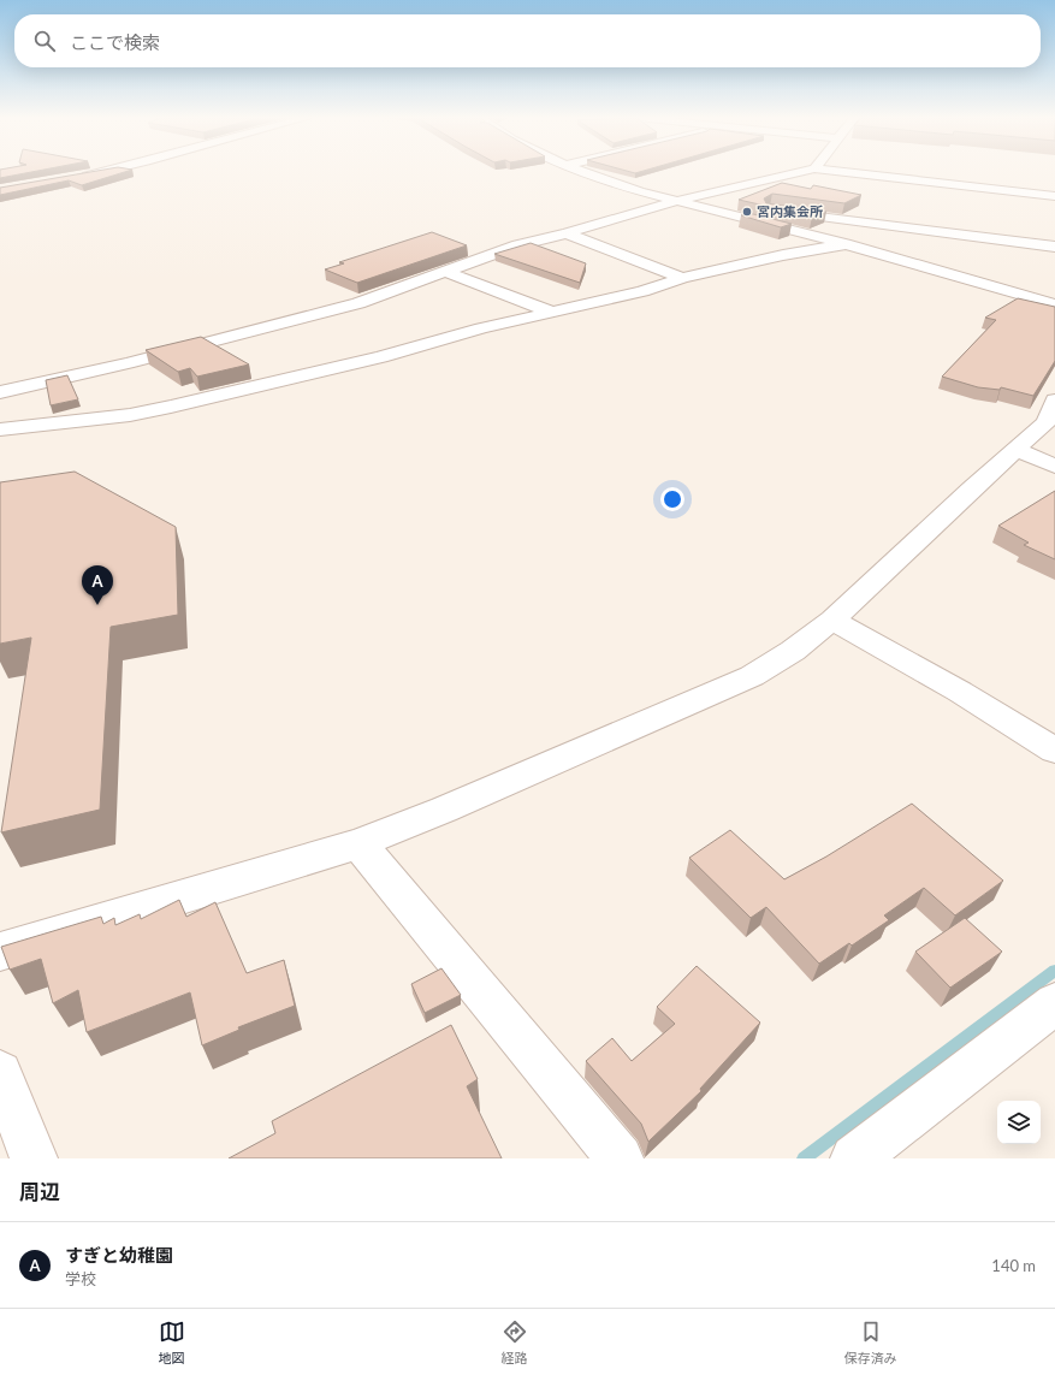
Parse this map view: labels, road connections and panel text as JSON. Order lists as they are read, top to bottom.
{
  "places": ["宮内集会所"],
  "page": {
    "search": "ここで検索",
    "pins": "A",
    "heading": "周辺",
    "list": [
      {
        "mark": "A",
        "name": "すぎと幼稚園",
        "note": "学校",
        "value": "140 m"
      }
    ],
    "nav": ["地図", "経路", "保存済み"]
  }
}
